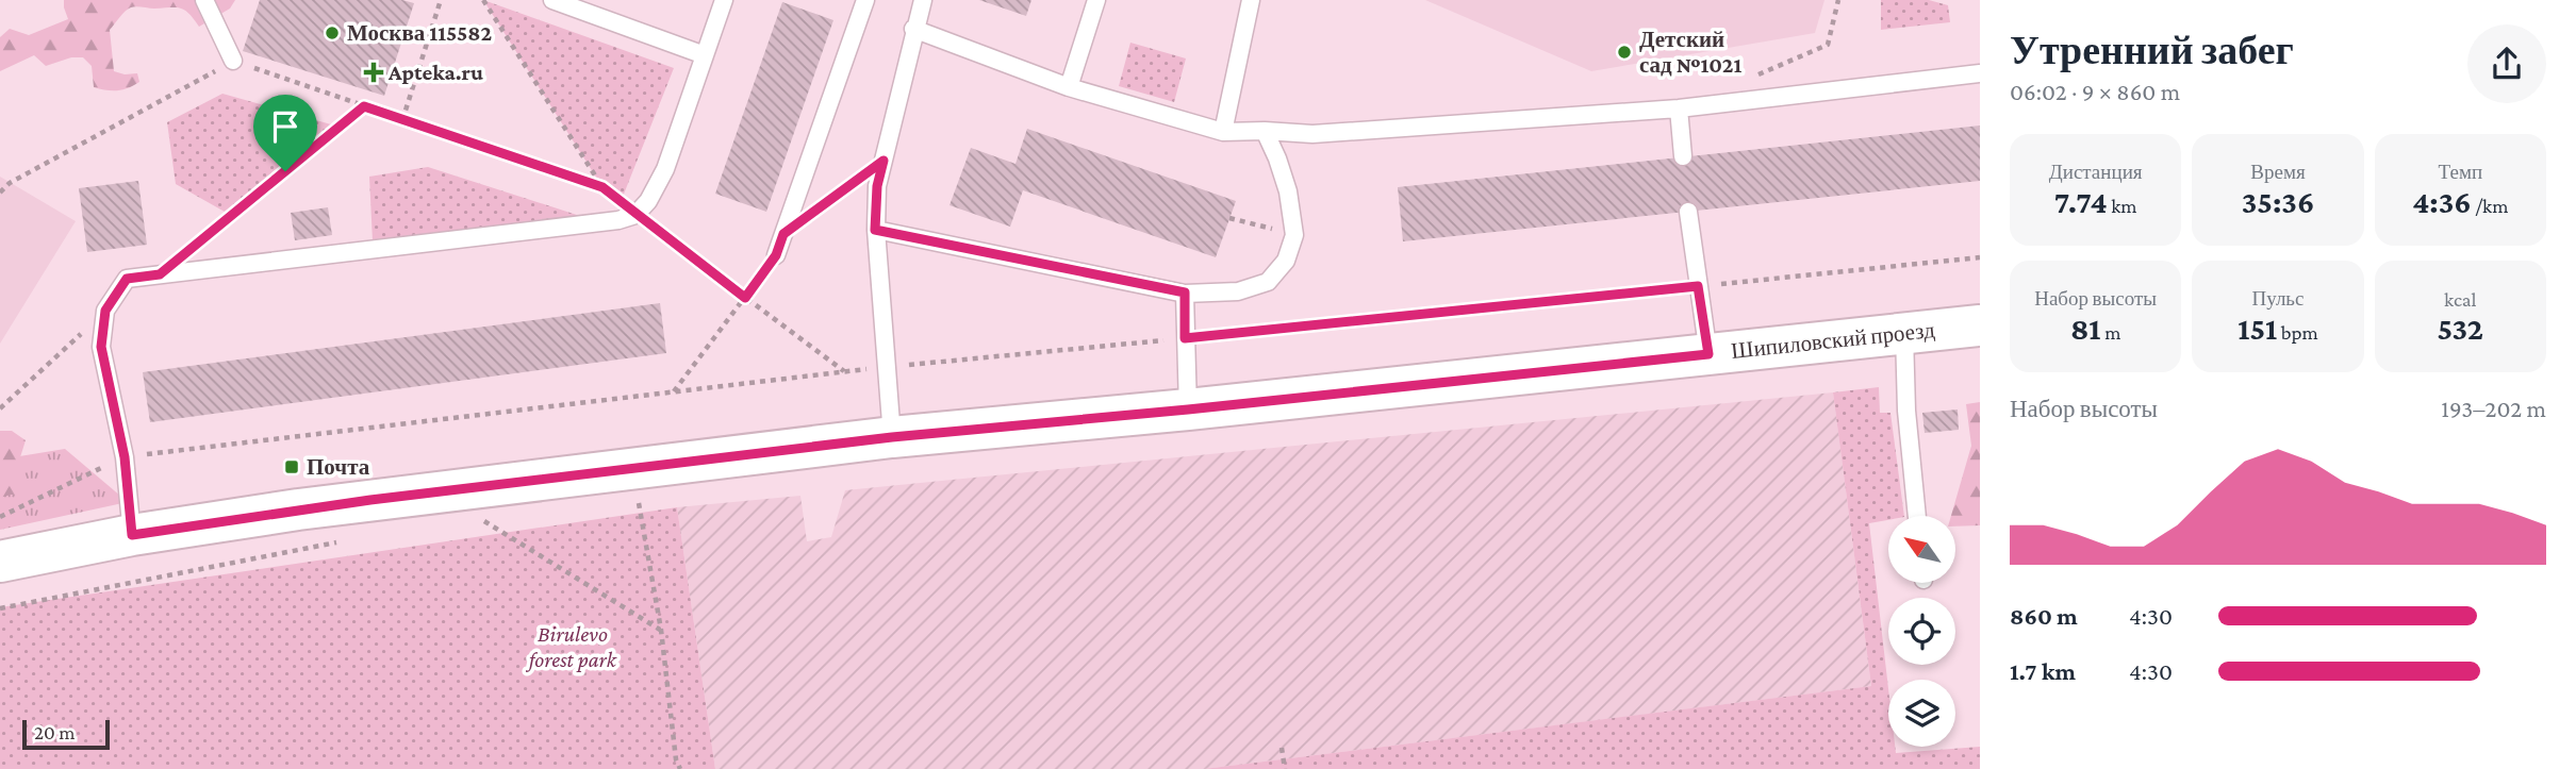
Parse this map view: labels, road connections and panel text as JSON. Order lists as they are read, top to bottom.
{
  "streets": {
    "main road": ["Шипиловский проезд"]
  },
  "parks": ["Birulevo forest park"],
  "places": {
    "other": ["Москва 115582", "Детский сад №1021"],
    "health": ["Apteka.ru"],
    "transit": ["Почта"]
  },
  "scale_bar": "20 m",
  "north": "top left",
  "page": {
    "heading": ["Утренний забег", "06:02 · 9 × 860 m"],
    "stats": [
      ["Дистанция", "7.74 km"],
      ["Время", "35:36"],
      ["Темп", "4:36 /km"],
      ["Набор высоты", "81 m"],
      ["Пульс", "151 bpm"],
      ["kcal", "532"]
    ],
    "chart": ["Набор высоты", "193–202 m"],
    "list": [
      {
        "name": "860 m",
        "note": "4:30"
      },
      {
        "name": "1.7 km",
        "note": "4:30"
      }
    ],
    "scale": "20 m"
  }
}
